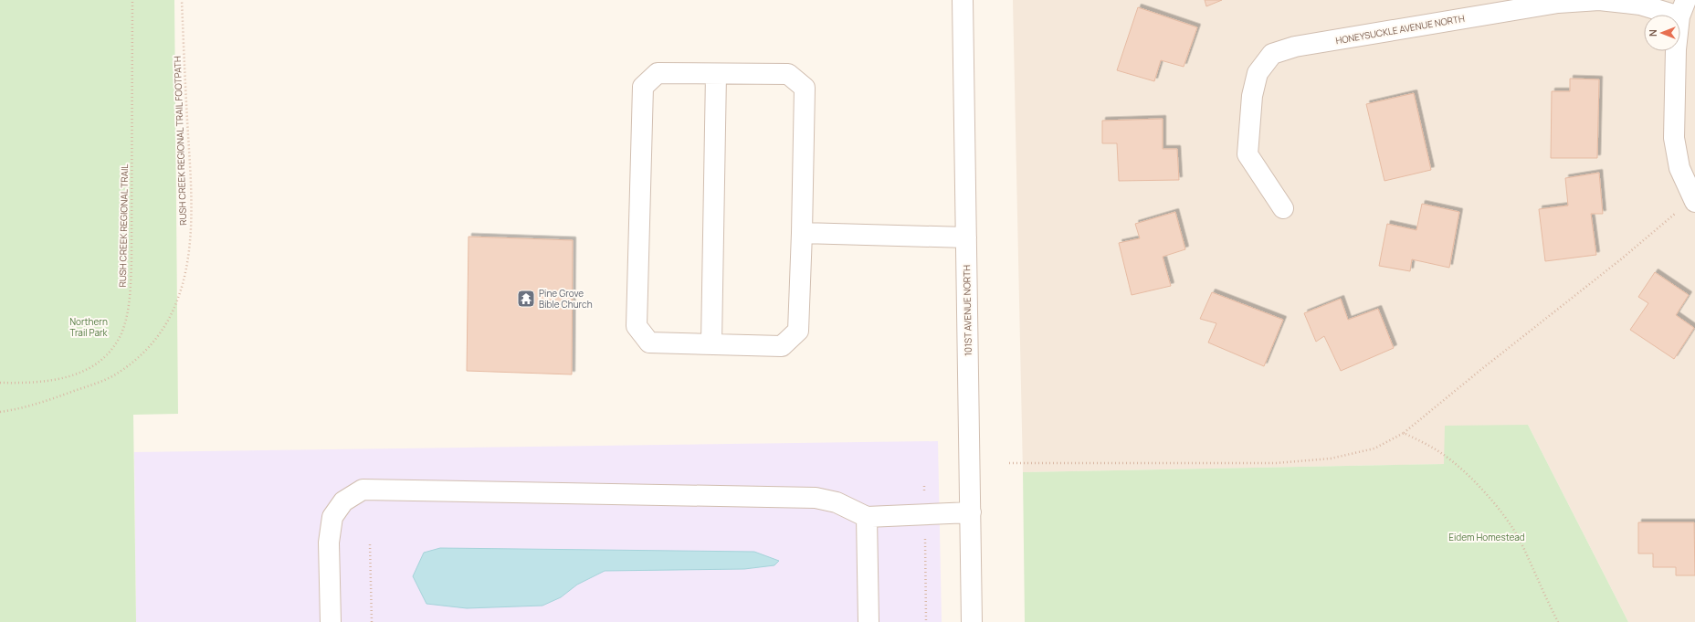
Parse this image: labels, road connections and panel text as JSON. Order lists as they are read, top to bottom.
{
  "streets": {
    "street": ["HONEYSUCKLE AVENUE NORTH", "101ST AVENUE NORTH"],
    "path": ["RUSH CREEK REGIONAL TRAIL FOOTPATH", "RUSH CREEK REGIONAL TRAIL"]
  },
  "parks": ["Northern Trail Park", "Eidem Homestead"],
  "places": {
    "temple": ["Pine Grove Bible Church"]
  },
  "north": "left"
}
